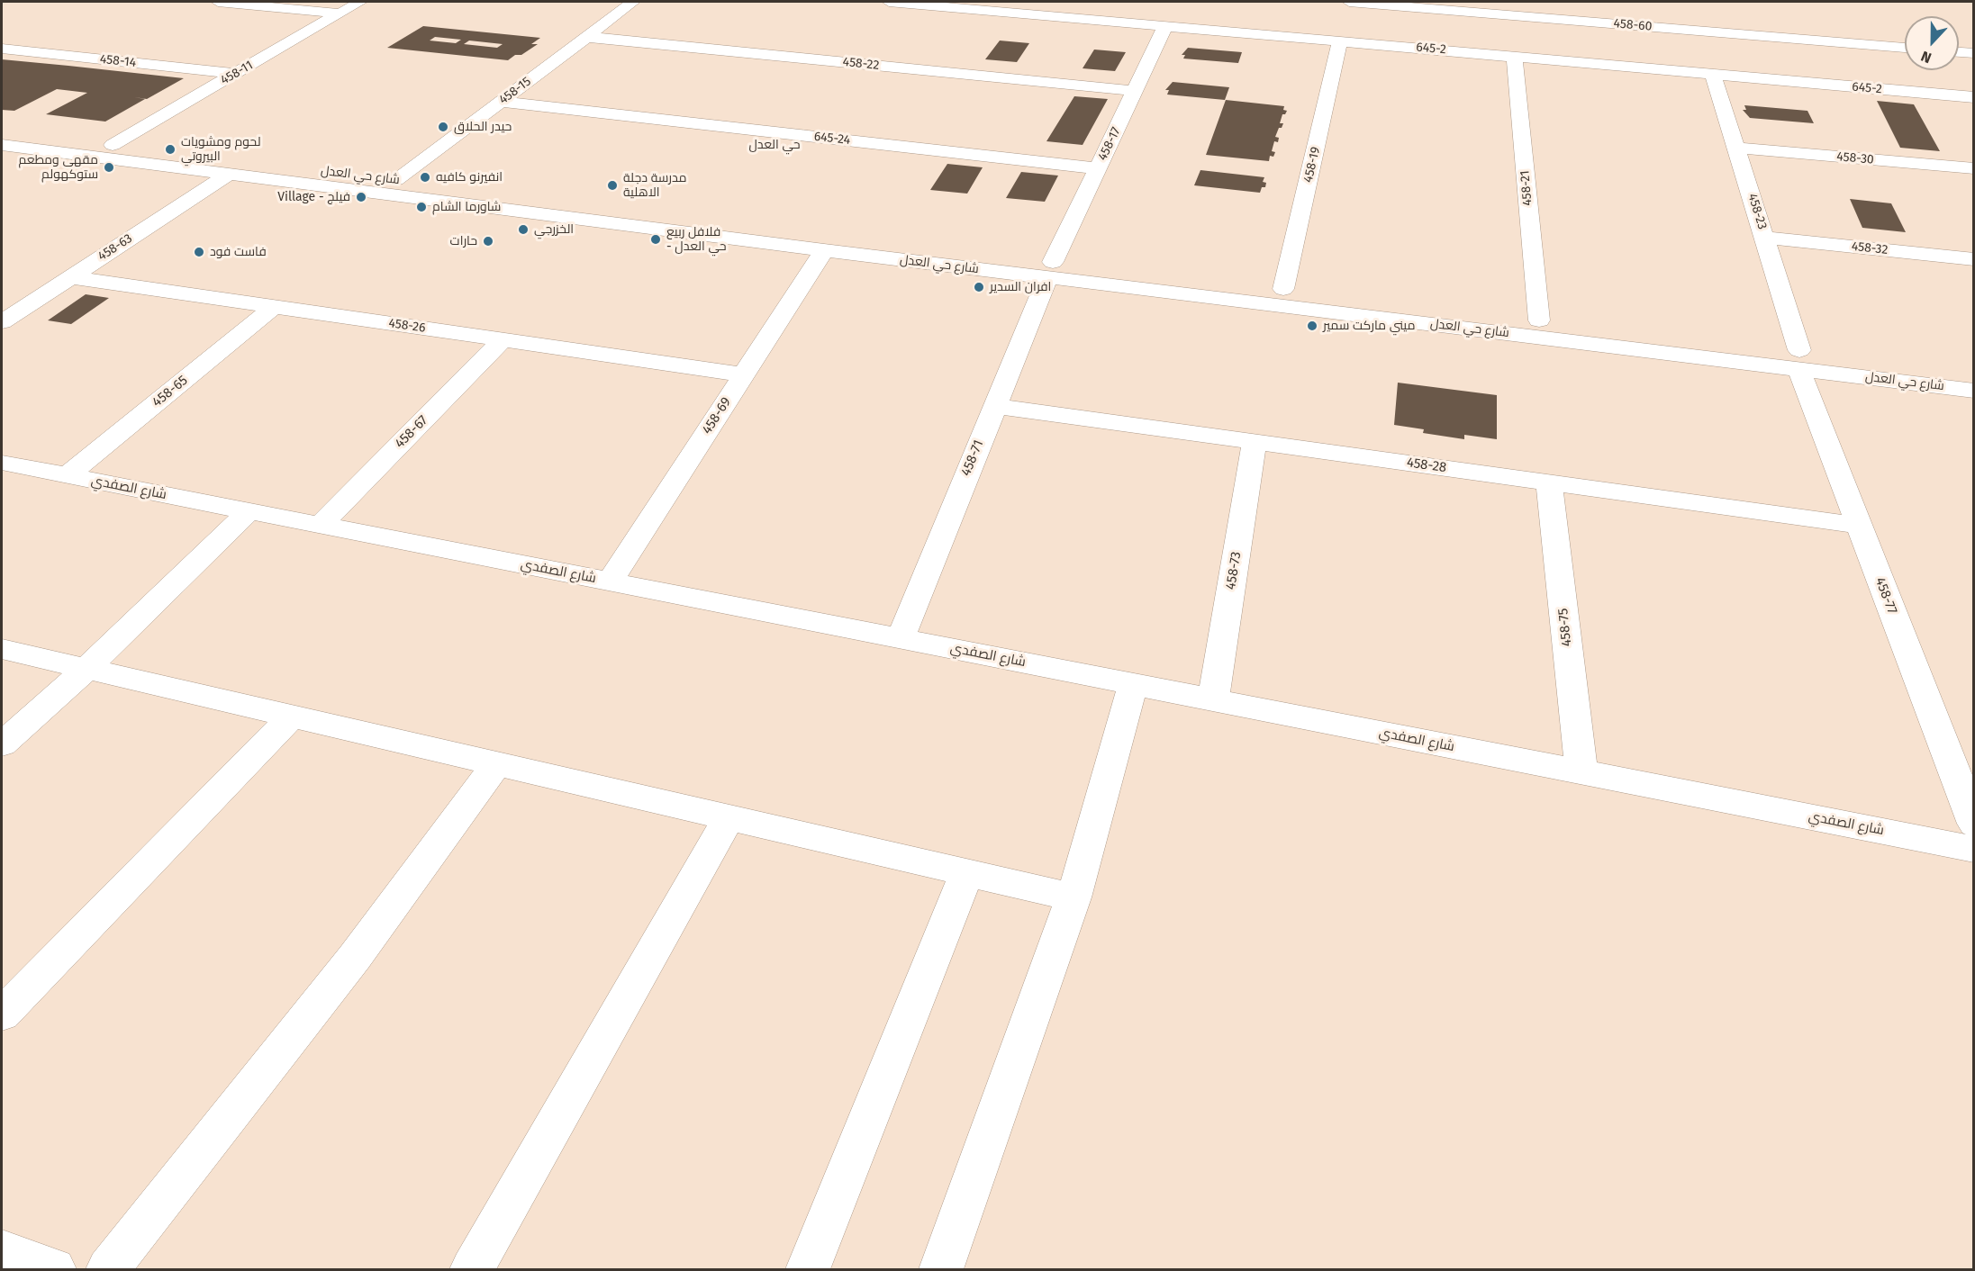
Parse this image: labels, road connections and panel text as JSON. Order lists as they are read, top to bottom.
{
  "streets": {
    "street": [
      "458-60",
      "645-2",
      "458-14",
      "458-22",
      "458-11",
      "458-15",
      "645-24",
      "458-17",
      "458-30",
      "458-19",
      "شارع حي العدل",
      "458-21",
      "458-23",
      "458-63",
      "458-32",
      "458-26",
      "458-65",
      "458-69",
      "458-67",
      "458-71",
      "458-28",
      "شارع الصفدي",
      "458-73",
      "458-77",
      "458-75"
    ]
  },
  "crossings": [
    ["458-60", "458-23"],
    ["645-2", "458-17"],
    ["645-2", "458-19"],
    ["645-2", "458-21"],
    ["645-2", "458-23"],
    ["458-14", "458-11"],
    ["458-22", "458-15"],
    ["458-22", "458-17"],
    ["458-11", "شارع حي العدل"],
    ["458-15", "645-24"],
    ["458-15", "شارع حي العدل"],
    ["645-24", "458-17"],
    ["458-17", "شارع حي العدل"],
    ["458-17", "458-71"],
    ["458-30", "458-23"],
    ["458-19", "شارع حي العدل"],
    ["شارع حي العدل", "458-21"],
    ["شارع حي العدل", "458-23"],
    ["شارع حي العدل", "458-63"],
    ["شارع حي العدل", "458-69"],
    ["شارع حي العدل", "458-71"],
    ["شارع حي العدل", "458-77"],
    ["458-23", "458-32"],
    ["458-23", "458-77"],
    ["458-63", "458-26"],
    ["458-26", "458-65"],
    ["458-26", "458-69"],
    ["458-26", "458-67"],
    ["458-65", "شارع الصفدي"],
    ["458-69", "شارع الصفدي"],
    ["458-67", "شارع الصفدي"],
    ["458-71", "458-28"],
    ["458-71", "شارع الصفدي"],
    ["458-28", "458-73"],
    ["458-28", "458-77"],
    ["458-28", "458-75"],
    ["شارع الصفدي", "458-73"],
    ["شارع الصفدي", "458-75"]
  ],
  "districts": ["حي العدل"],
  "places": [
    "حيدر الحلاق",
    "لحوم ومشويات البيروتي",
    "مقهى ومطعم ستوكهولم",
    "انفيرنو كافيه",
    "مدرسة دجلة الاهلية",
    "Village - فيلج",
    "شاورما الشام",
    "الخزرجي",
    "فلافل ربيع - حي العدل",
    "حارات",
    "فاست فود",
    "افران السدير",
    "ميني ماركت سمير"
  ],
  "north": "bottom"
}
